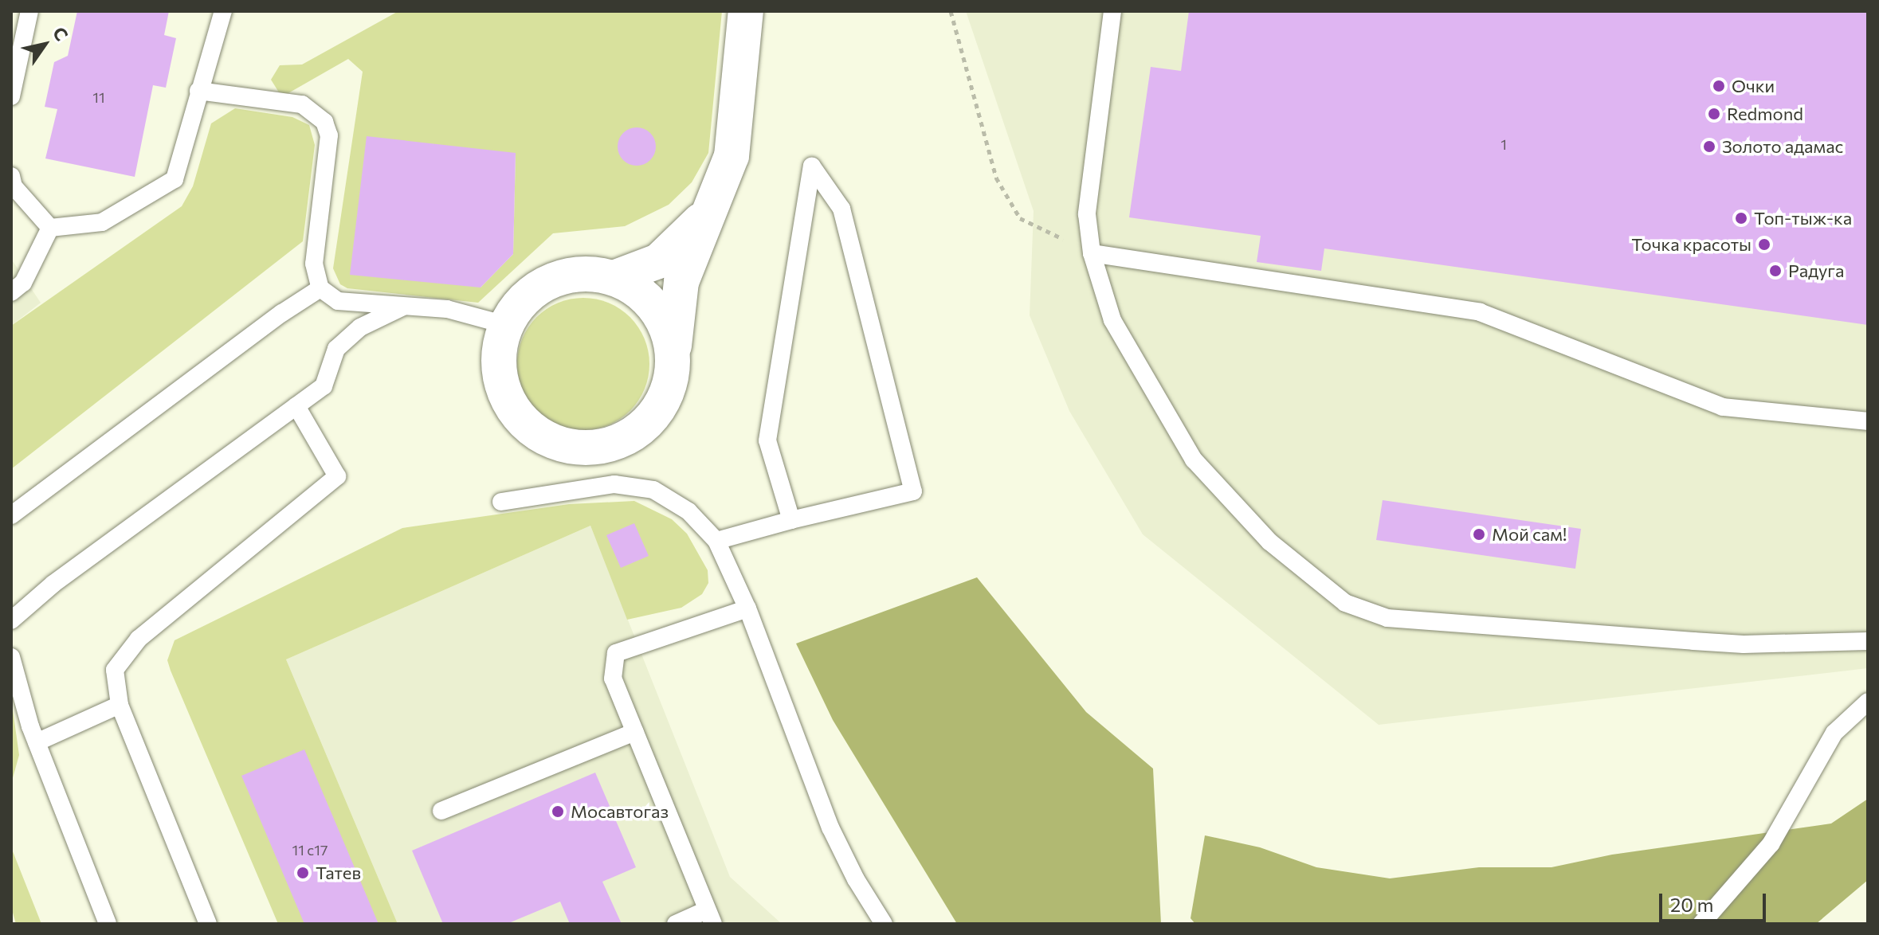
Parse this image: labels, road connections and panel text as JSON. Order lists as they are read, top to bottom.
{
  "places": [
    "Очки",
    "Redmond",
    "Золото адамас",
    "Топ-тыж-ка",
    "Точка красоты",
    "Радуга",
    "Мой сам!",
    "Мосавтогаз",
    "Татев"
  ],
  "house_numbers": ["11", "1", "11 с17"],
  "scale_bar": "20 m",
  "north": "top right"
}
